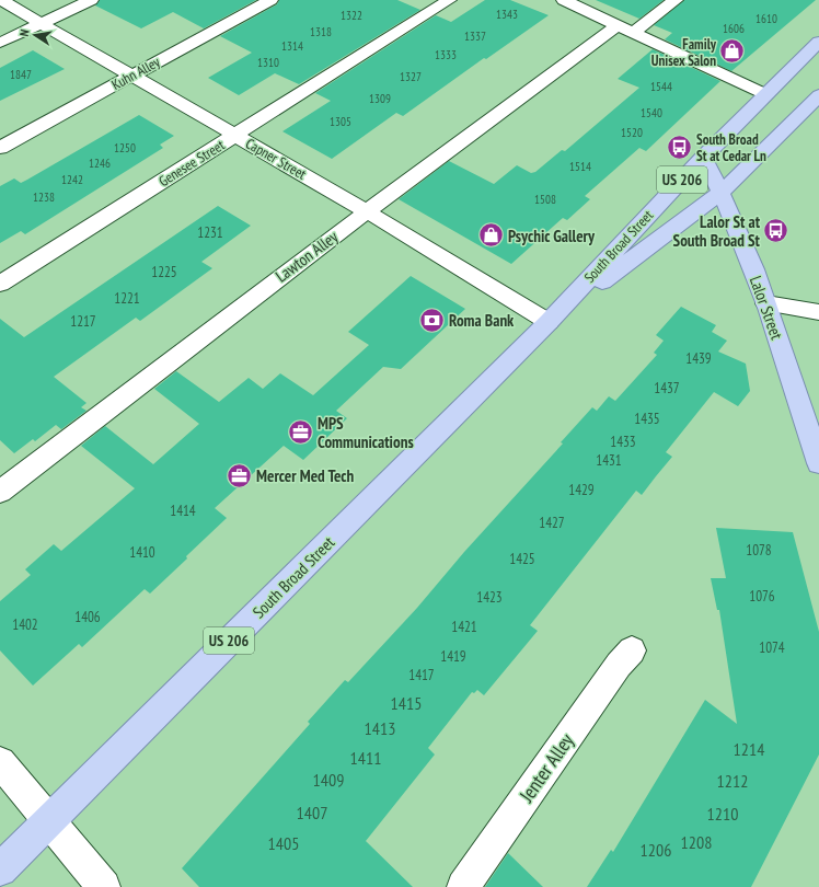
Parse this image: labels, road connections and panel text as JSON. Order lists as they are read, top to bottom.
{
  "streets": {
    "main road": ["US 206", "South Broad Street", "Lalor Street"],
    "street": [
      "Kuhn Alley",
      "Capner Street",
      "Genesee Street",
      "Lawton Alley",
      "Jenter Alley"
    ]
  },
  "crossings": [
    ["Kuhn Alley", "Capner Street"],
    ["Capner Street", "Genesee Street"],
    ["Capner Street", "South Broad Street"],
    ["Capner Street", "Lawton Alley"],
    ["South Broad Street", "Lalor Street"]
  ],
  "places": {
    "shop": ["Family Unisex Salon", "Psychic Gallery"],
    "bus stop": ["South Broad St at Cedar Ln", "Lalor St at South Broad St"],
    "bank": ["Roma Bank"],
    "office": ["MPS Communications", "Mercer Med Tech"]
  },
  "house_numbers": [
    "1343",
    "1322",
    "1610",
    "1606",
    "1318",
    "1337",
    "1314",
    "1333",
    "1310",
    "1847",
    "1327",
    "1544",
    "1309",
    "1540",
    "1305",
    "1520",
    "1250",
    "1246",
    "1514",
    "1242",
    "1238",
    "1508",
    "1231",
    "1225",
    "1221",
    "1217",
    "1439",
    "1437",
    "1435",
    "1433",
    "1431",
    "1429",
    "1414",
    "1427",
    "1078",
    "1410",
    "1425",
    "1076",
    "1423",
    "1406",
    "1402",
    "1421",
    "1074",
    "1419",
    "1417",
    "1415",
    "1413",
    "1214",
    "1411",
    "1409",
    "1212",
    "1407",
    "1210",
    "1208",
    "1405",
    "1206"
  ],
  "north": "left"
}
